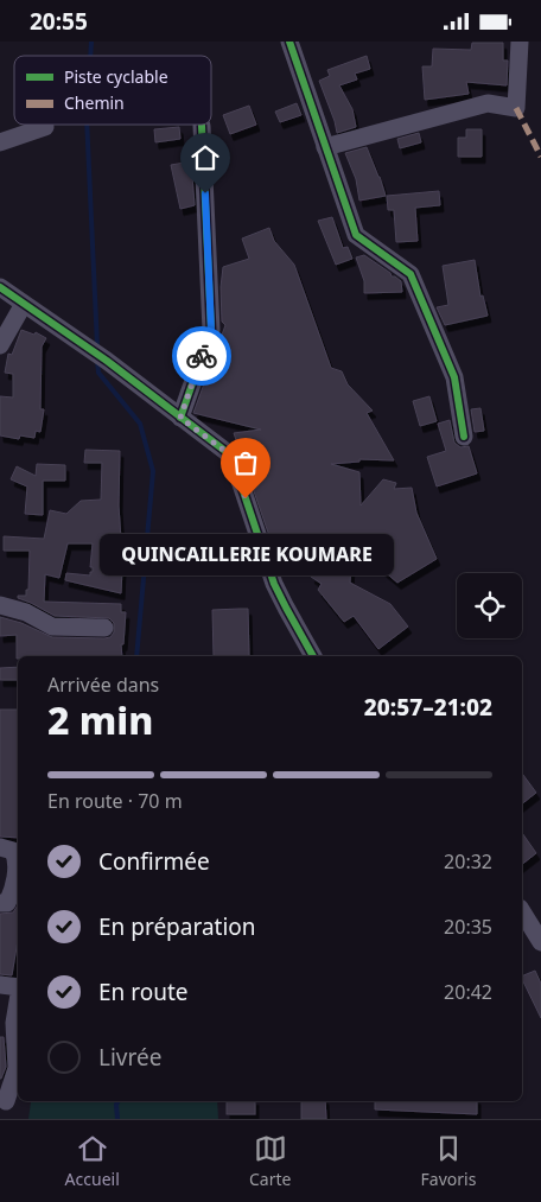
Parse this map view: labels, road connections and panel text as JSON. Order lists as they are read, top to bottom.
{
  "places": ["QUINCAILLERIE KOUMARE"],
  "legend": ["Piste cyclable", "Chemin"],
  "page": {
    "status": "20:55",
    "bubble": "QUINCAILLERIE KOUMARE",
    "heading": ["2 min", "Arrivée dans", "20:57–21:02"],
    "bar": "En route · 70 m",
    "list": [
      ["Confirmée", "20:32"],
      ["En préparation", "20:35"],
      ["En route", "20:42"],
      "Livrée"
    ],
    "tabs": ["Accueil", "Carte", "Favoris"]
  }
}
